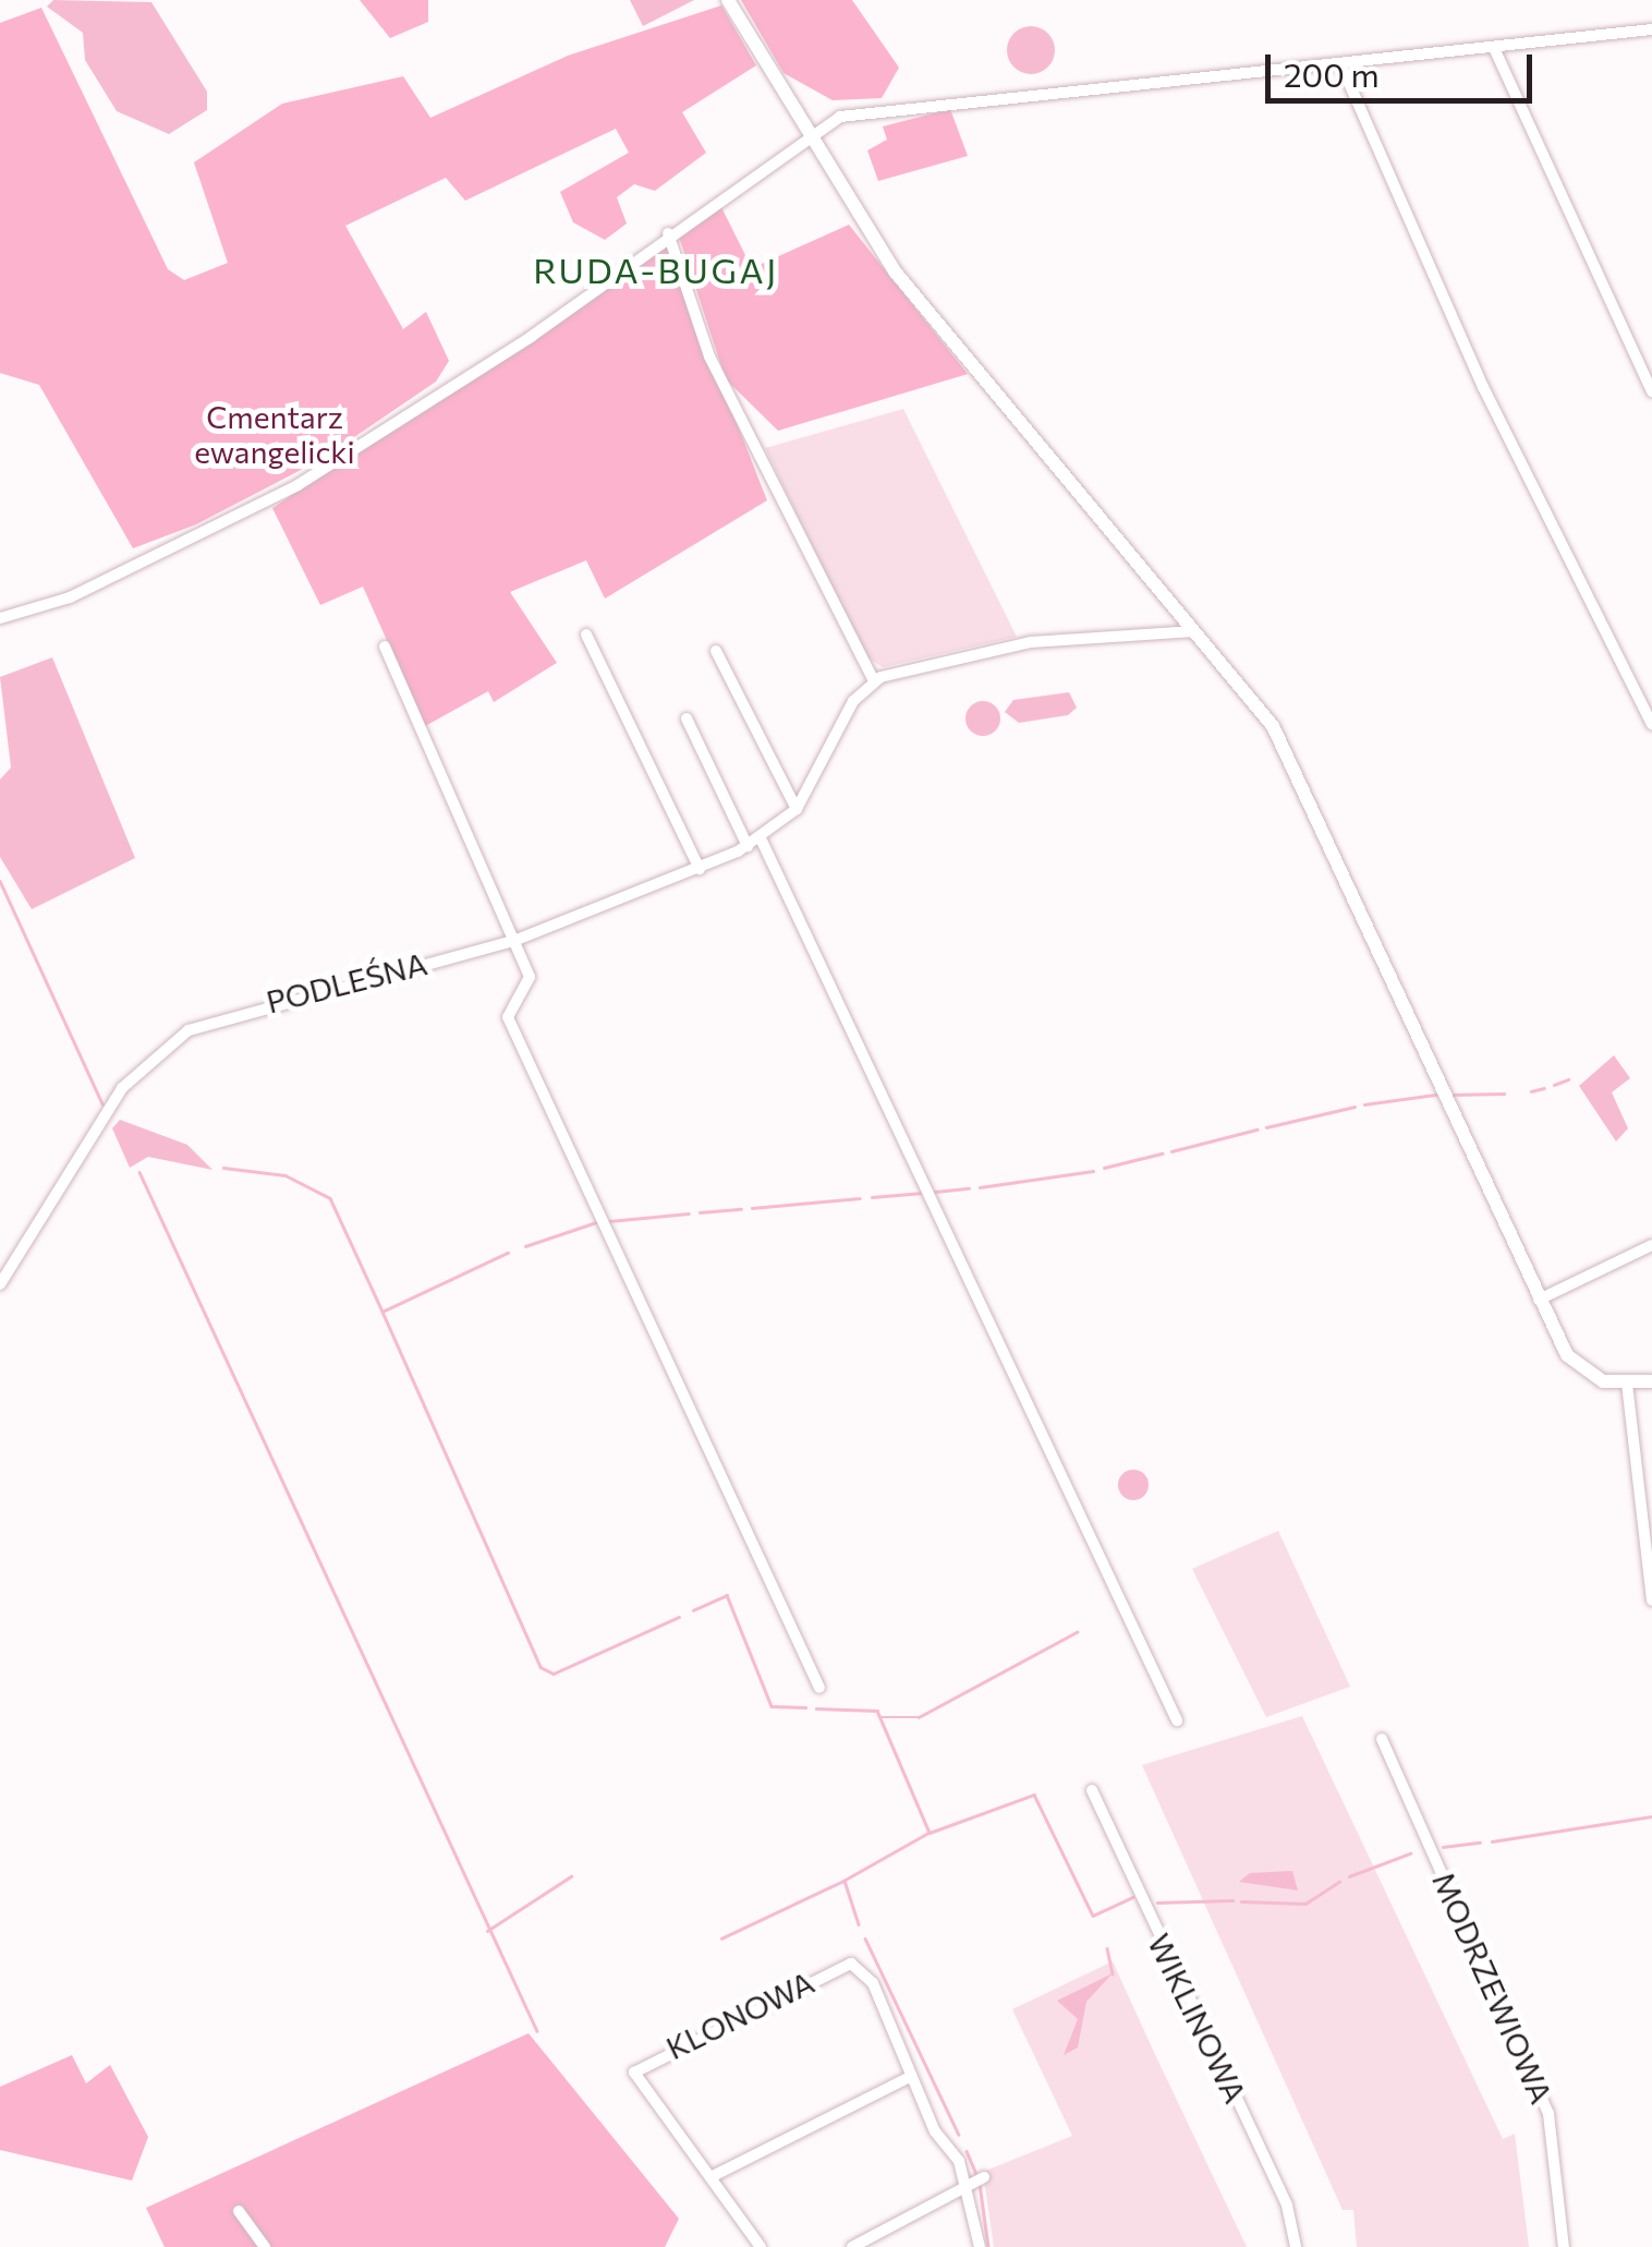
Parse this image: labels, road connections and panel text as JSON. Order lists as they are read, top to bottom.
{
  "streets": {
    "street": [
      "PODLEŚNA",
      "MODRZEWIOWA",
      "KLONOWA",
      "WIKLINOWA"
    ]
  },
  "districts": ["RUDA-BUGAJ"],
  "parks": ["Cmentarz ewangelicki"],
  "scale_bar": "200 m"
}
